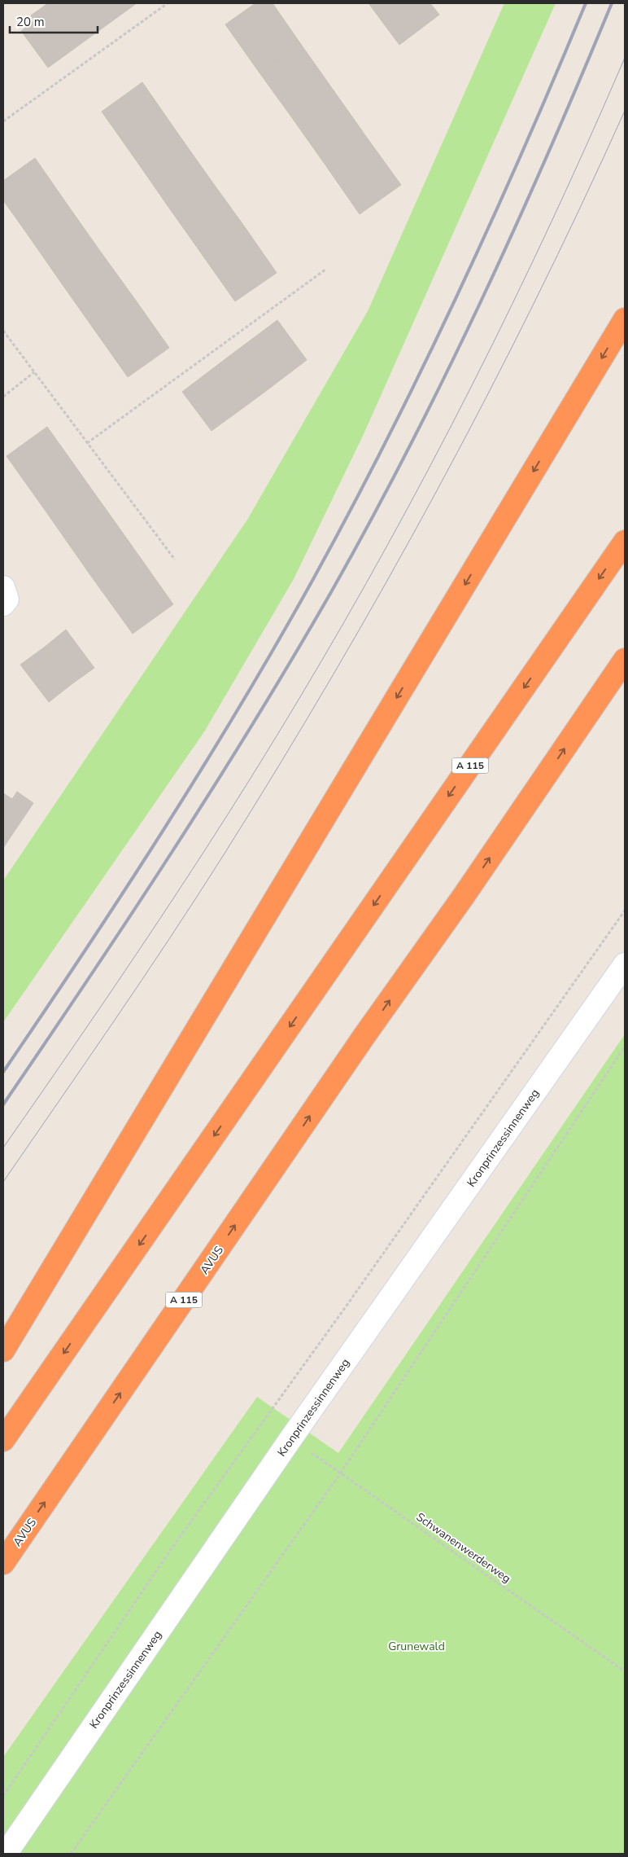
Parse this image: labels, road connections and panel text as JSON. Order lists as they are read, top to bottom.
{
  "streets": {
    "highway": ["A 115", "AVUS"],
    "street": ["Kronprinzessinnenweg"],
    "path": ["Schwanenwerderweg"]
  },
  "crossings": [
    ["Kronprinzessinnenweg", "Schwanenwerderweg"]
  ],
  "parks": ["Grunewald"],
  "scale_bar": "20 m"
}
